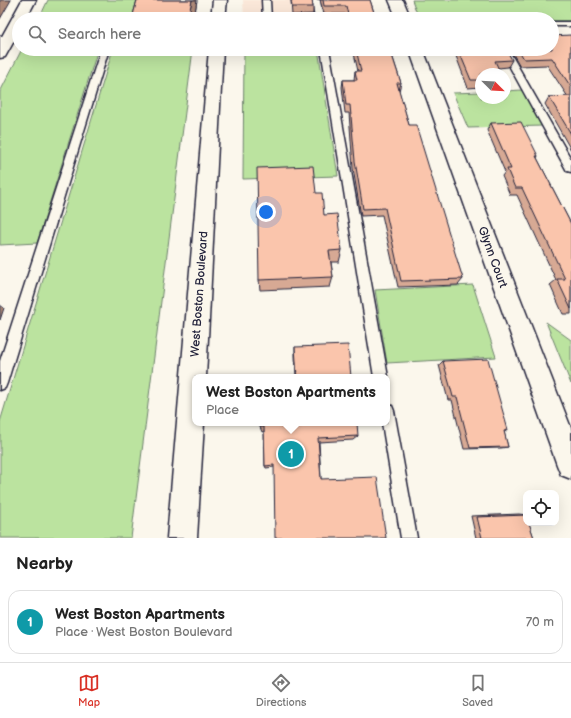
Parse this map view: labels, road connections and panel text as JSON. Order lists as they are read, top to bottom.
{
  "streets": {
    "street": ["Glynn Court", "West Boston Boulevard"]
  },
  "north": "bottom right",
  "page": {
    "search": "Search here",
    "popup": ["West Boston Apartments", "Place"],
    "pins": "1",
    "heading": "Nearby",
    "list": [
      {
        "mark": "1",
        "name": "West Boston Apartments",
        "note": "Place · West Boston Boulevard",
        "value": "70 m"
      }
    ],
    "nav": ["Map", "Directions", "Saved"]
  }
}
